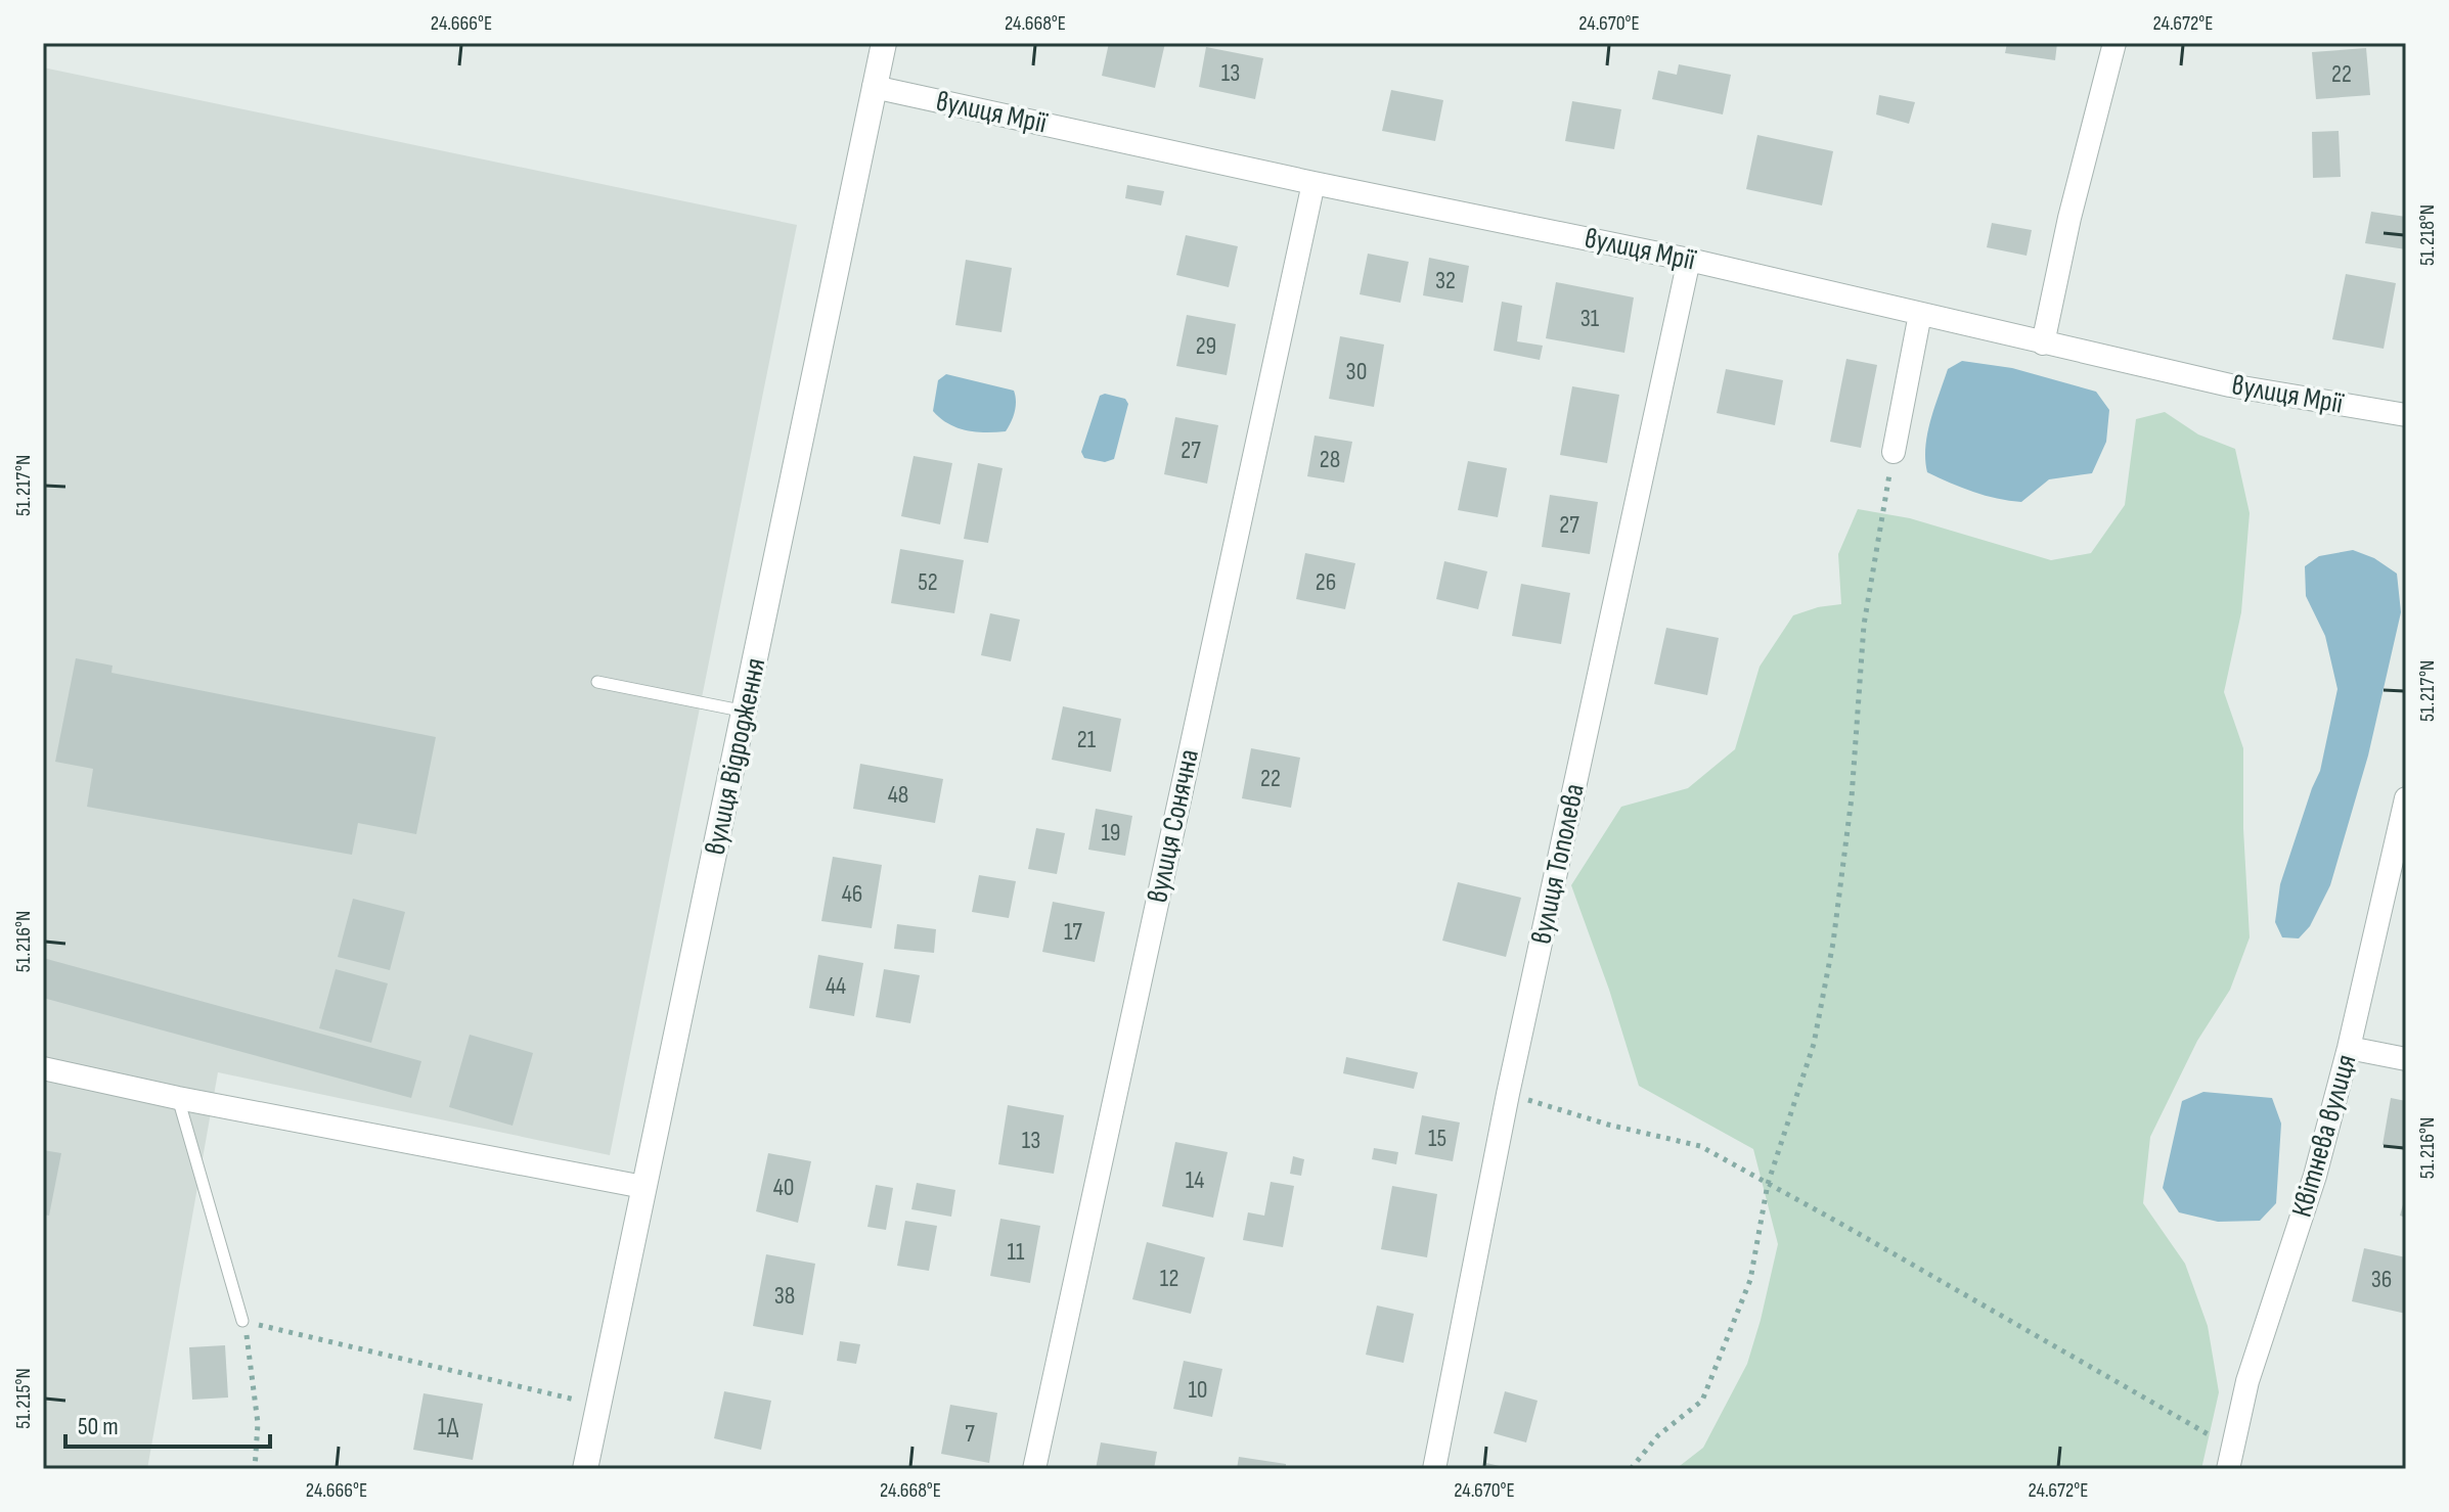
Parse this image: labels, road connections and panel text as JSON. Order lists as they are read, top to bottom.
{
  "streets": {
    "street": [
      "вулиця Мрії",
      "вулиця Відродження",
      "вулиця Сонячна",
      "вулиця Тополева",
      "Квітнева вулиця"
    ]
  },
  "crossings": [
    ["вулиця Мрії", "вулиця Відродження"],
    ["вулиця Мрії", "вулиця Сонячна"],
    ["вулиця Мрії", "вулиця Тополева"]
  ],
  "house_numbers": [
    "13",
    "22",
    "32",
    "31",
    "29",
    "30",
    "27",
    "28",
    "27",
    "52",
    "26",
    "21",
    "22",
    "48",
    "19",
    "46",
    "17",
    "44",
    "15",
    "13",
    "14",
    "40",
    "11",
    "12",
    "36",
    "38",
    "10",
    "1Д",
    "7"
  ],
  "scale_bar": "50 m",
  "coordinates": [
    "24.666°E",
    "24.668°E",
    "24.670°E",
    "24.672°E",
    "51.218°N",
    "51.217°N",
    "51.216°N",
    "51.215°N"
  ]
}
